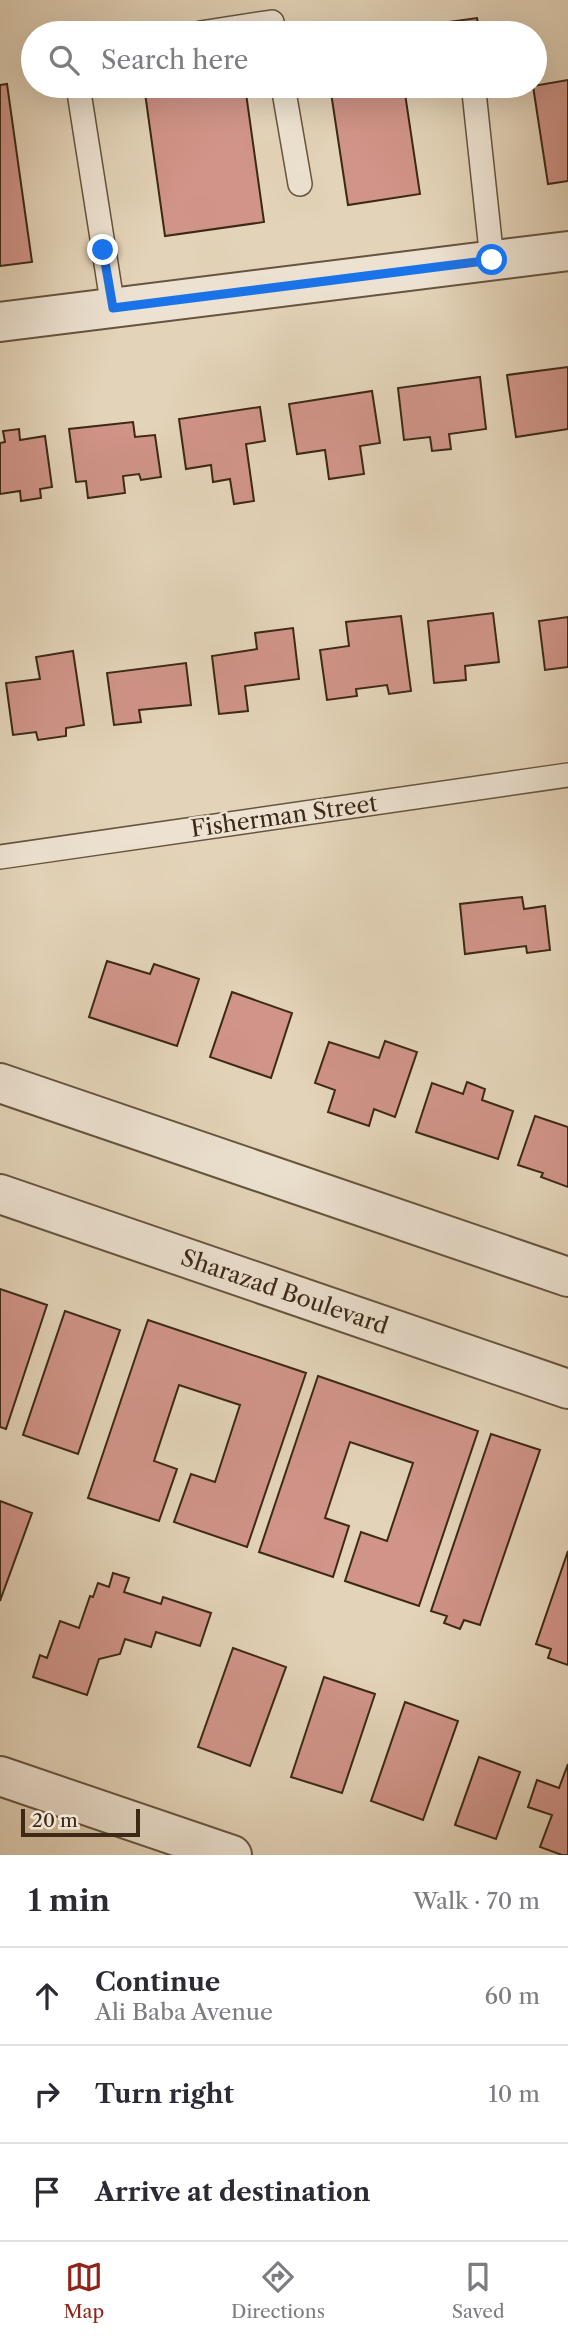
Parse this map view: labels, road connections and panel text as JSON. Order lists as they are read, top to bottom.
{
  "streets": {
    "street": ["Sharazad Boulevard"],
    "lane": ["Fisherman Street"]
  },
  "scale_bar": "20 m",
  "page": {
    "search": "Search here",
    "scale": "20 m",
    "heading": ["1 min", "Walk · 70 m"],
    "list": [
      ["Continue", "Ali Baba Avenue", "60 m"],
      ["Turn right", "10 m"],
      "Arrive at destination"
    ],
    "nav": ["Map", "Directions", "Saved"]
  }
}
